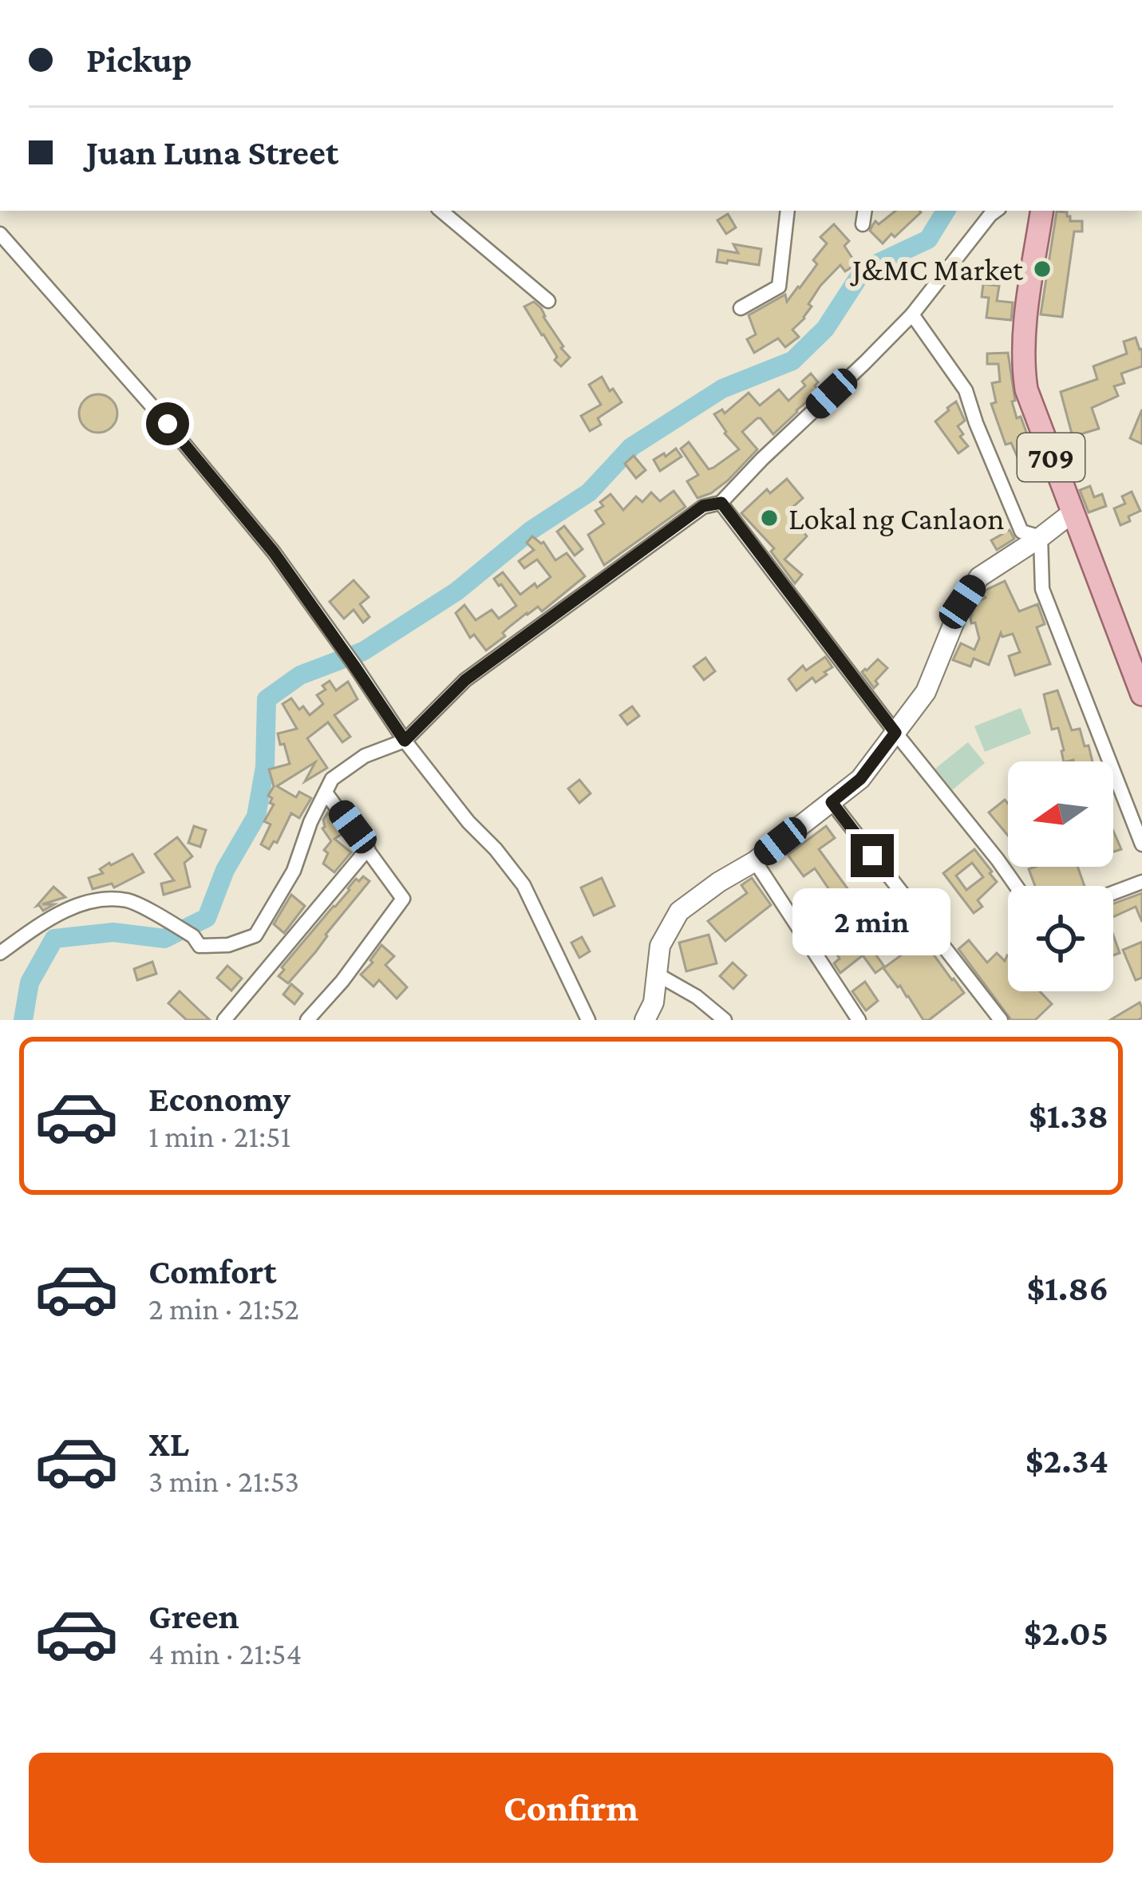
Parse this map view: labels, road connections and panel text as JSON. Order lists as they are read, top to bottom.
{
  "streets": {
    "main road": ["709"]
  },
  "places": ["J&MC Market", "Lokal ng Canlaon"],
  "north": "left",
  "page": {
    "banner": ["Pickup", "Juan Luna Street"],
    "bubble": "2 min",
    "list": [
      {
        "name": "Economy",
        "note": "1 min · 21:51",
        "value": "$1.38"
      },
      {
        "name": "Comfort",
        "note": "2 min · 21:52",
        "value": "$1.86"
      },
      {
        "name": "XL",
        "note": "3 min · 21:53",
        "value": "$2.34"
      },
      {
        "name": "Green",
        "note": "4 min · 21:54",
        "value": "$2.05"
      }
    ],
    "buttons": "Confirm"
  }
}
